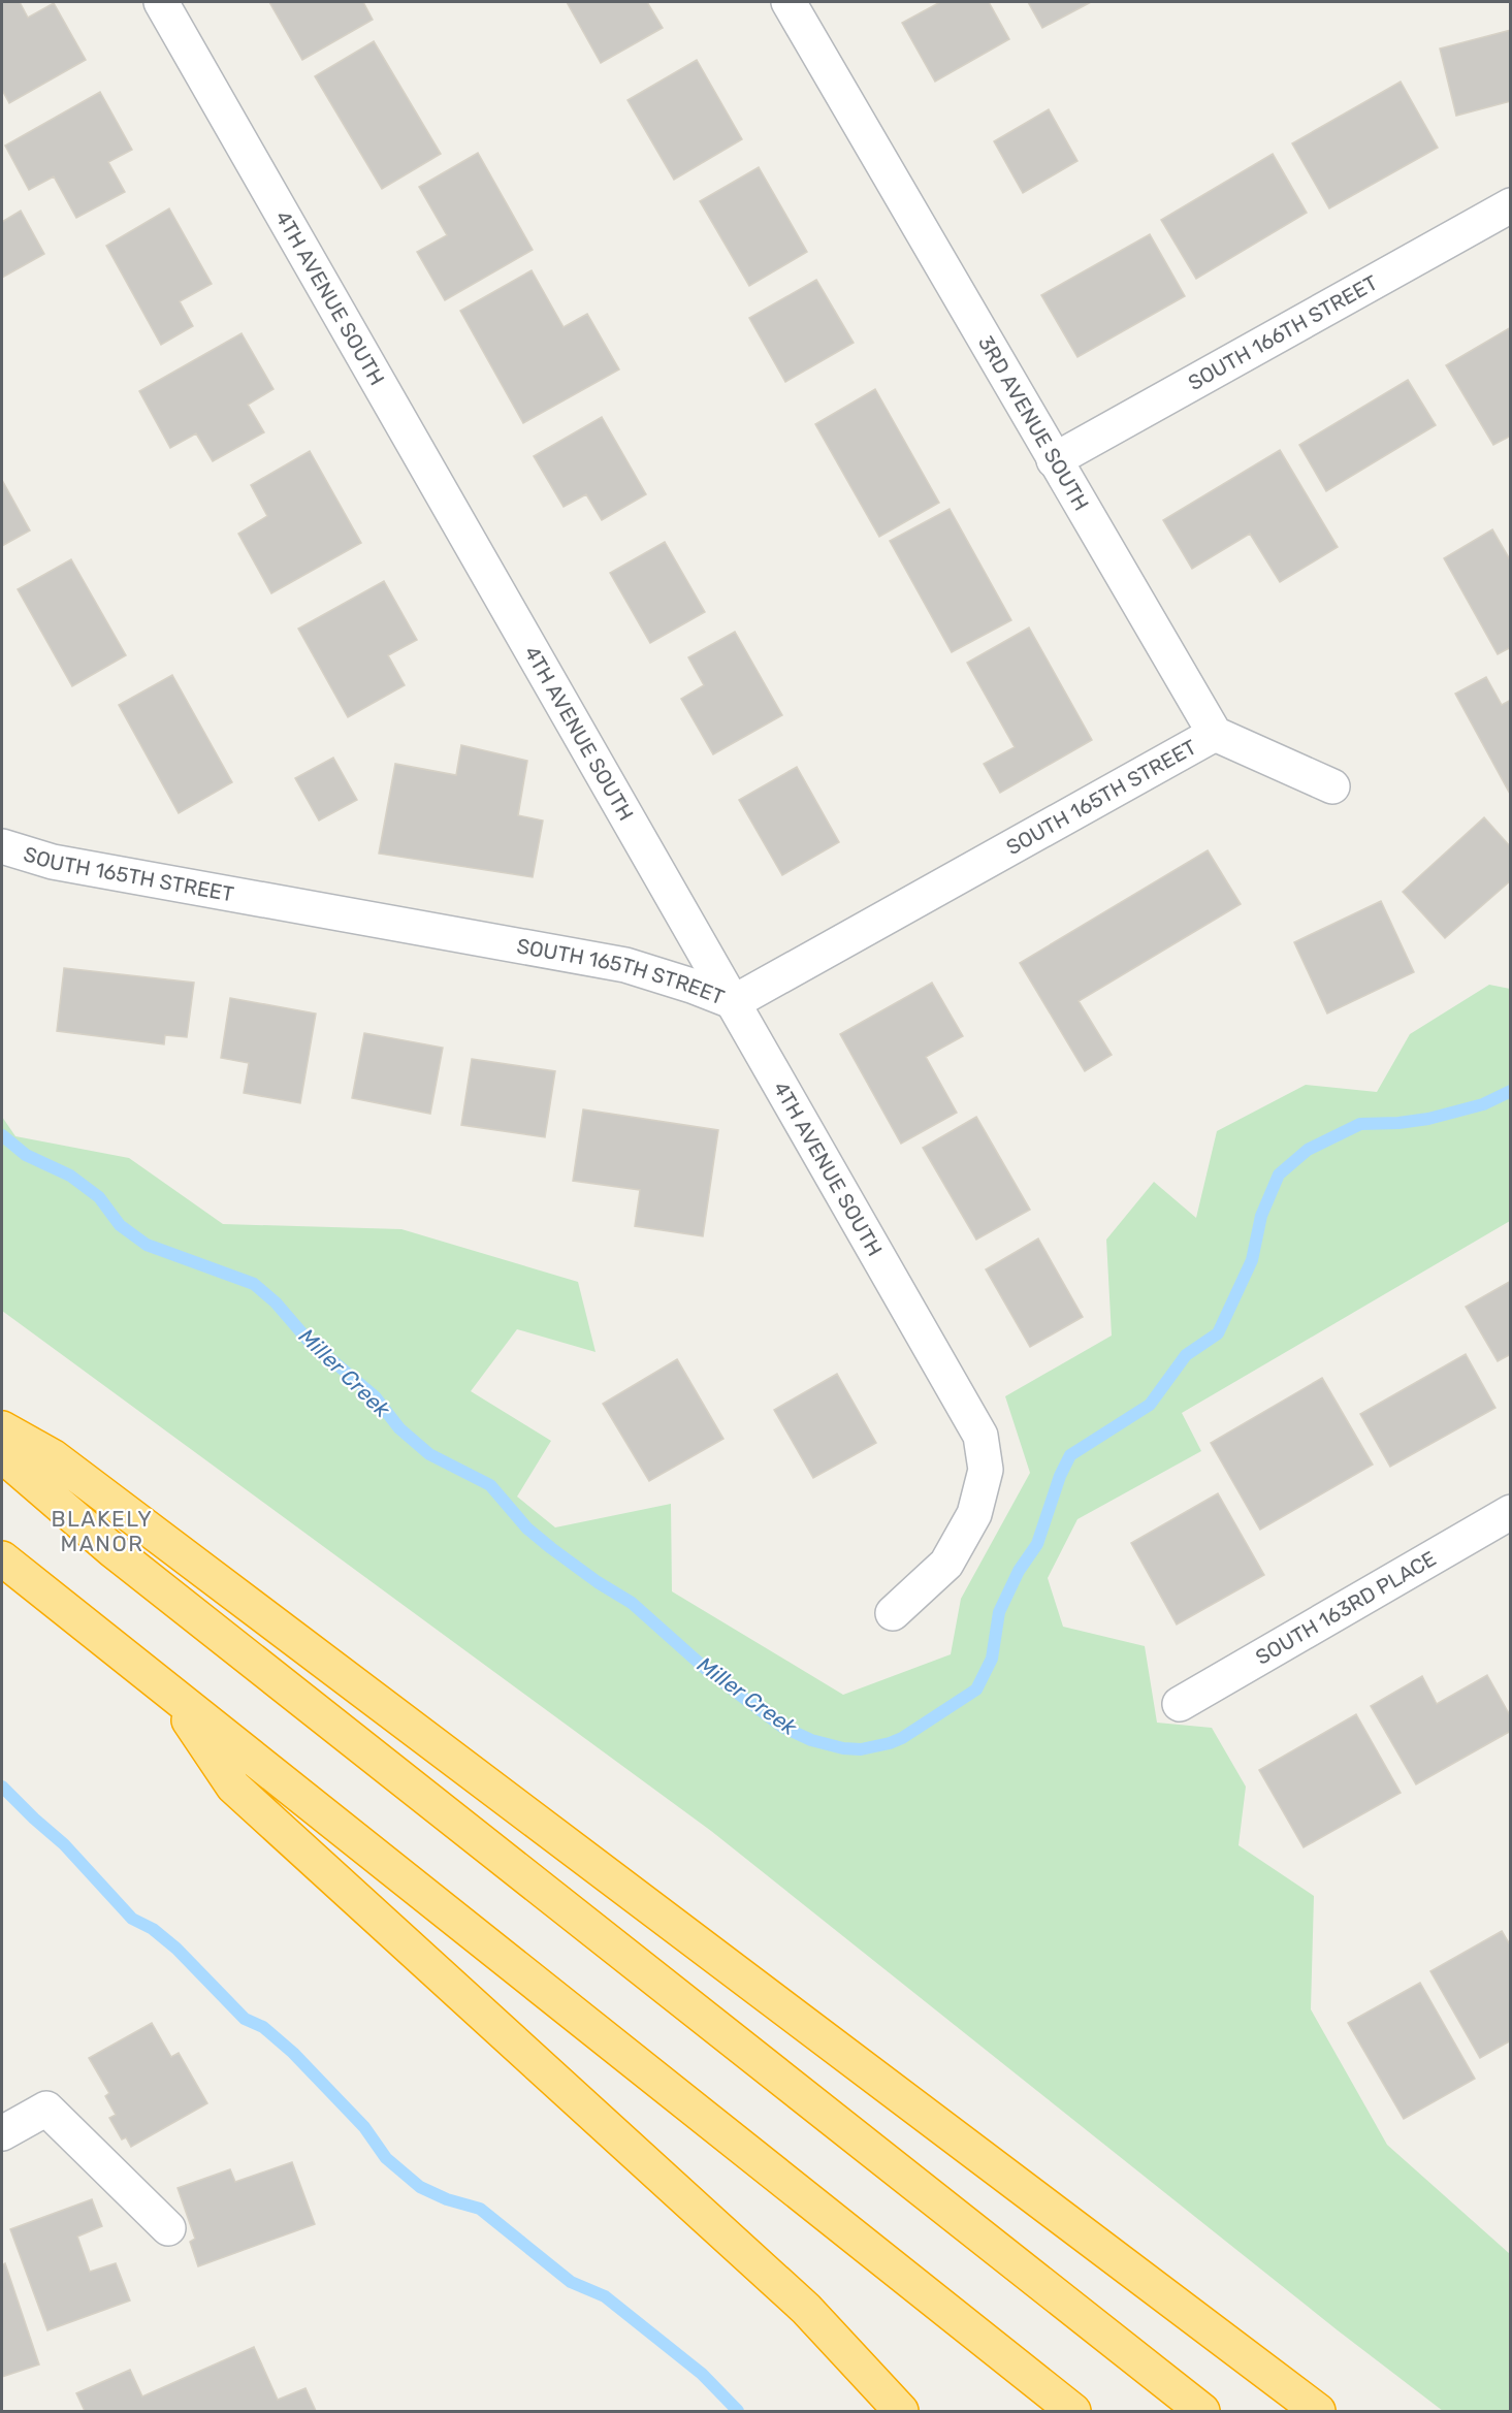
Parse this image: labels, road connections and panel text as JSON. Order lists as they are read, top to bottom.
{
  "streets": {
    "street": [
      "4TH AVENUE SOUTH",
      "SOUTH 166TH STREET",
      "3RD AVENUE SOUTH",
      "SOUTH 165TH STREET",
      "SOUTH 163RD PLACE"
    ]
  },
  "crossings": [
    ["4TH AVENUE SOUTH", "SOUTH 165TH STREET"],
    ["SOUTH 166TH STREET", "3RD AVENUE SOUTH"],
    ["3RD AVENUE SOUTH", "SOUTH 165TH STREET"]
  ],
  "districts": ["BLAKELY MANOR"],
  "water": ["Miller Creek"]
}
